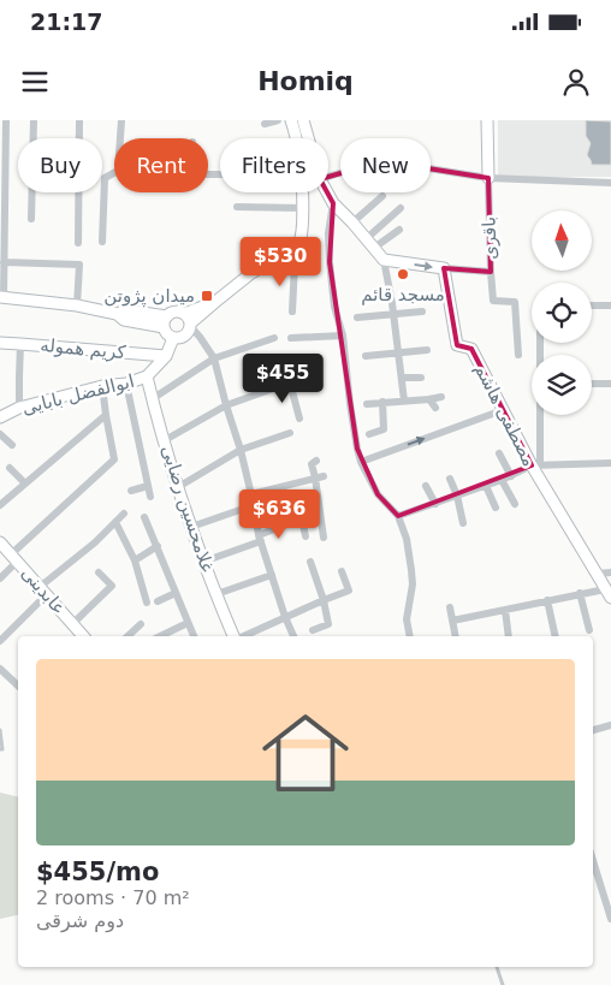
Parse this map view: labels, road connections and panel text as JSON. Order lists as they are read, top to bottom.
{
  "streets": {
    "street": [
      "باقری",
      "کریم هموله",
      "ابوالفضل بابایی",
      "مصطفی هاشم",
      "غلامحسین رضایی",
      "عابدینی"
    ]
  },
  "crossings": [
    ["باقری", "مصطفی هاشم"],
    ["کریم هموله", "ابوالفضل بابایی"],
    ["ابوالفضل بابایی", "غلامحسین رضایی"]
  ],
  "places": {
    "other": ["مسجد قائم"],
    "transit": ["میدان پژوتن"]
  },
  "north": "top",
  "page": {
    "status": "21:17",
    "header": "Homiq",
    "chip": [
      "Buy",
      "Rent",
      "Filters",
      "New"
    ],
    "price": ["$530", "$455", "$636"],
    "list": [
      {
        "name": "$455/mo",
        "note": "2 rooms · 70 m² · دوم شرقی"
      }
    ]
  }
}
